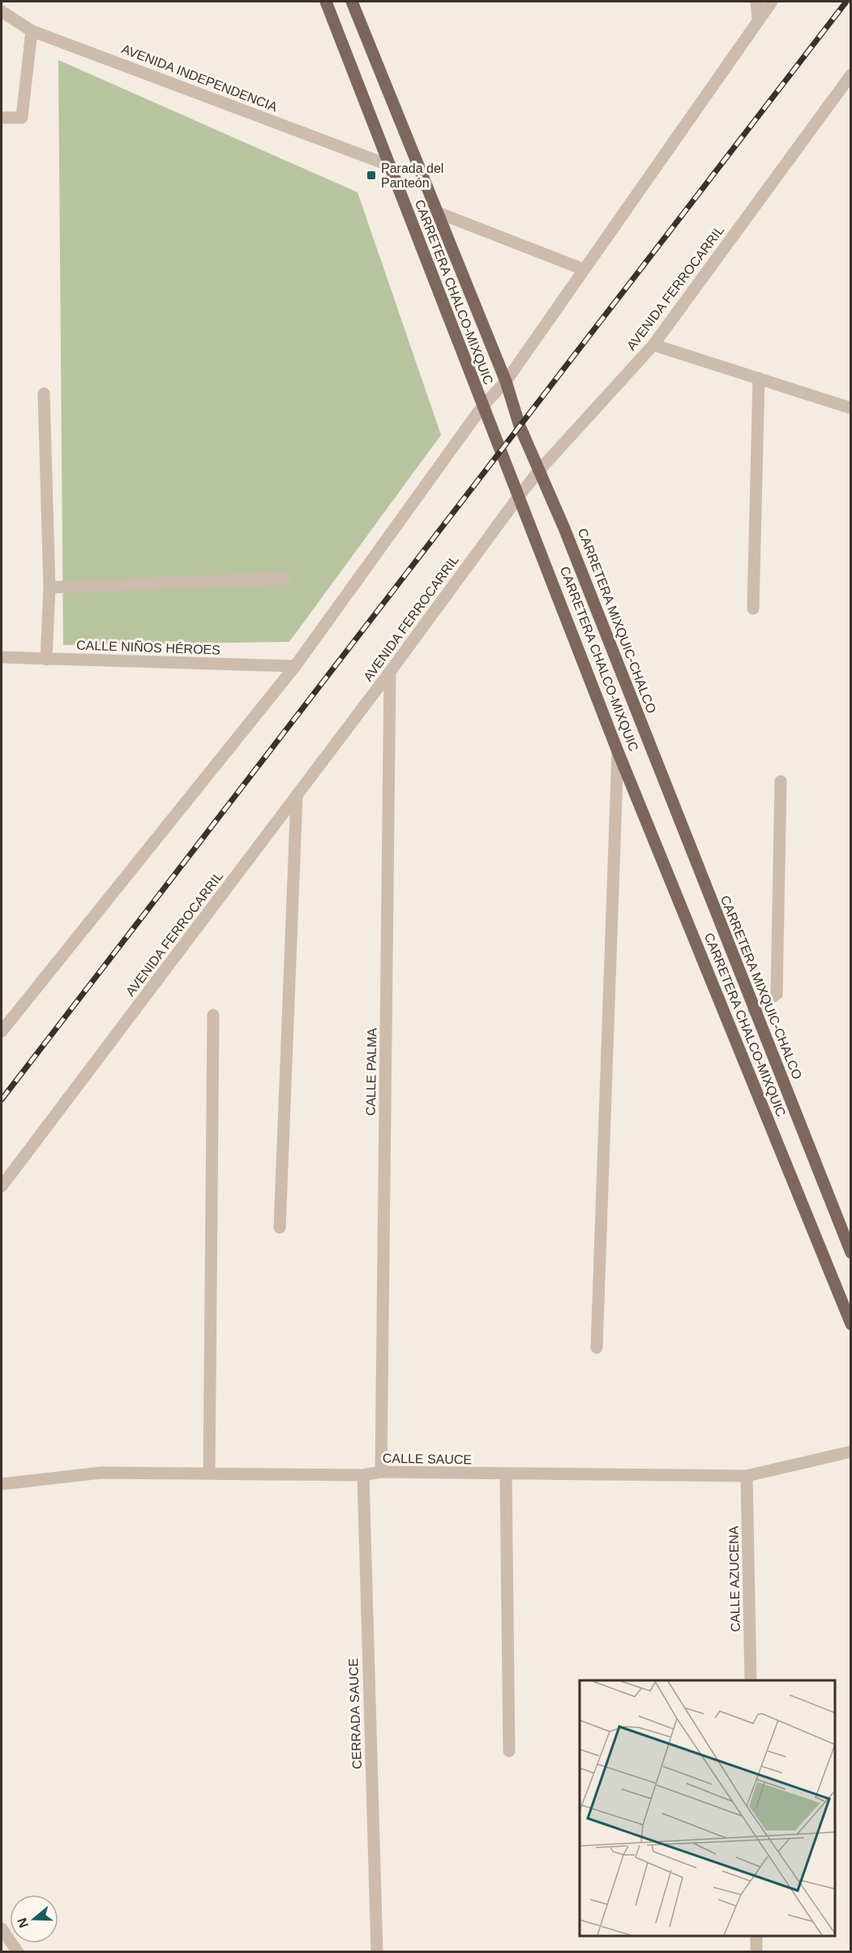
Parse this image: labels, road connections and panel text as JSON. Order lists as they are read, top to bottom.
{
  "streets": {
    "main road": ["CARRETERA CHALCO-MIXQUIC", "CARRETERA MIXQUIC-CHALCO"],
    "street": [
      "AVENIDA INDEPENDENCIA",
      "AVENIDA FERROCARRIL",
      "CALLE NIÑOS HÉROES",
      "CALLE PALMA",
      "CALLE SAUCE",
      "CALLE AZUCENA",
      "CERRADA SAUCE"
    ]
  },
  "crossings": [
    ["AVENIDA INDEPENDENCIA", "CARRETERA CHALCO-MIXQUIC"],
    ["AVENIDA FERROCARRIL", "CARRETERA CHALCO-MIXQUIC"],
    ["AVENIDA FERROCARRIL", "CARRETERA MIXQUIC-CHALCO"],
    ["AVENIDA FERROCARRIL", "CALLE PALMA"],
    ["CALLE PALMA", "CALLE SAUCE"],
    ["CALLE SAUCE", "CALLE AZUCENA"],
    ["CALLE SAUCE", "CERRADA SAUCE"]
  ],
  "places": {
    "transit": ["Parada del Panteón"]
  },
  "north": "left"
}
